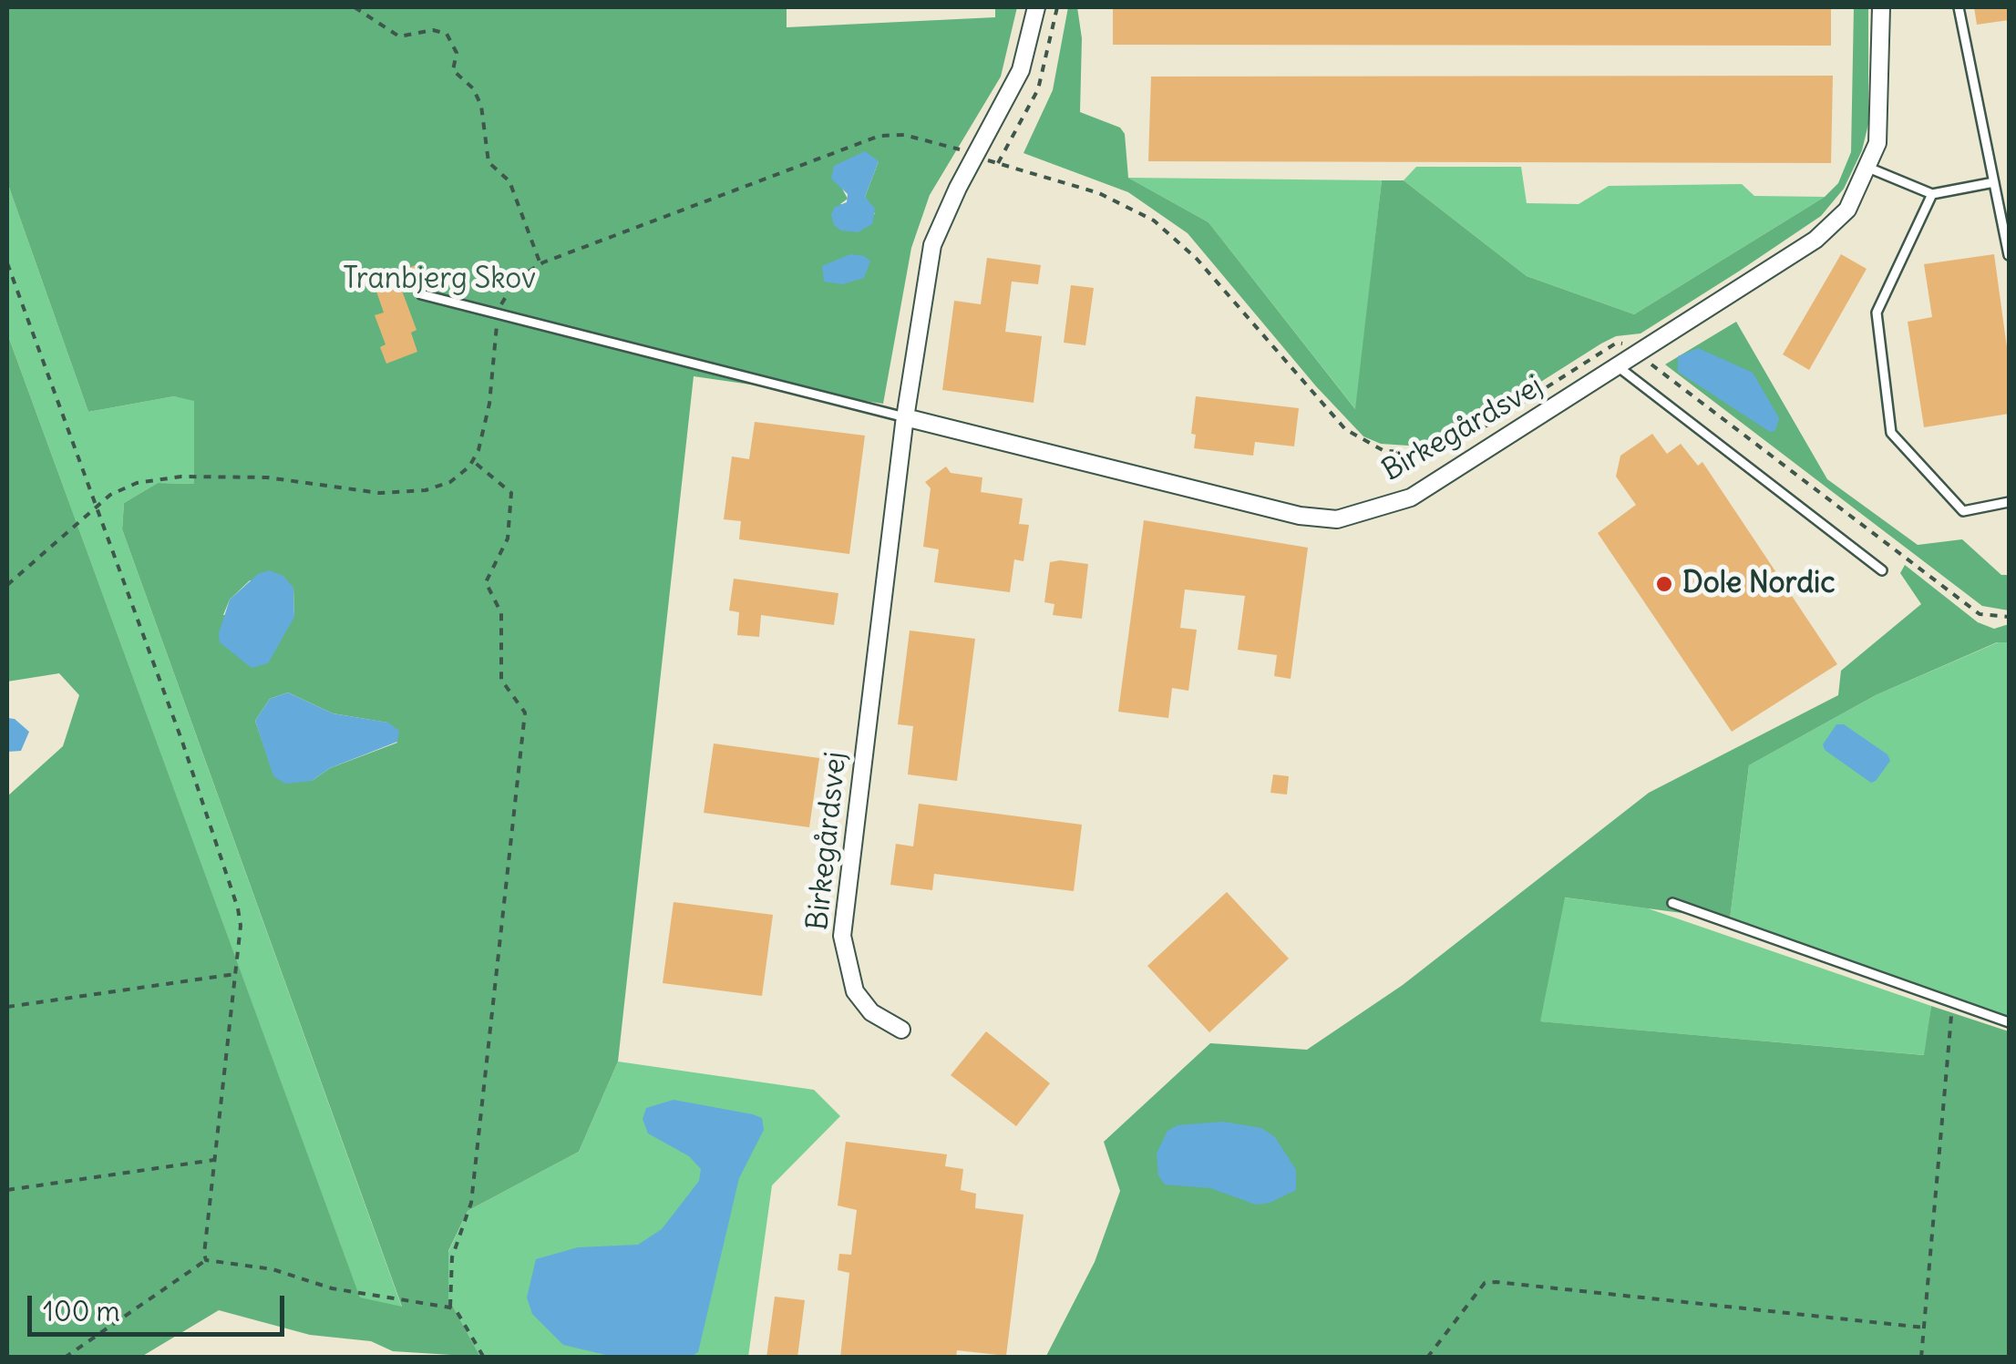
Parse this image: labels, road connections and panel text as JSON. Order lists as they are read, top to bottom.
{
  "streets": {
    "street": ["Birkegårdsvej"]
  },
  "parks": ["Tranbjerg Skov"],
  "places": ["Dole Nordic"],
  "scale_bar": "100 m"
}
